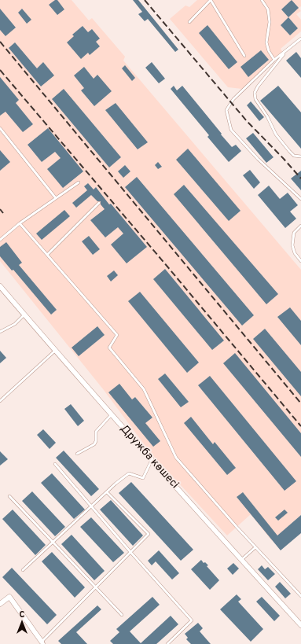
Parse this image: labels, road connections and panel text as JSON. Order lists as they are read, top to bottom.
{
  "streets": {
    "street": ["Дружба көшесі"]
  },
  "north": "top"
}
